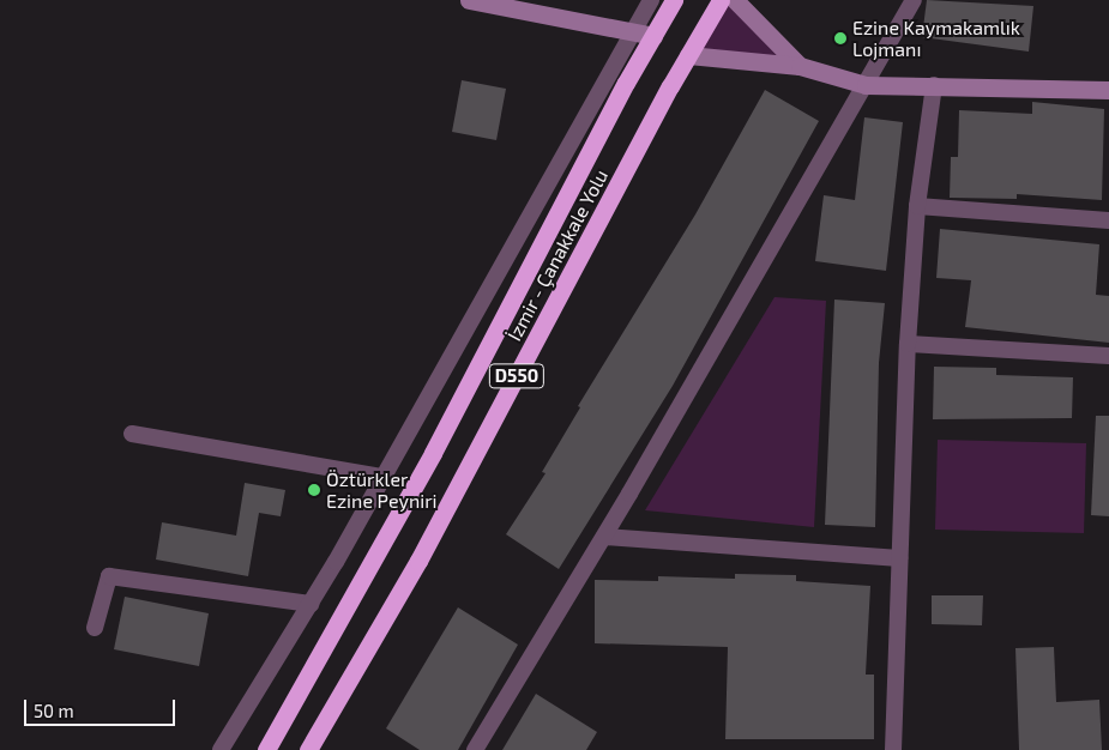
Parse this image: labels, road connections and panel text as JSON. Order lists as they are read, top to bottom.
{
  "streets": {
    "highway": ["İzmir - Çanakkale Yolu", "D550"]
  },
  "places": ["Ezine Kaymakamlık Lojmanı", "Öztürkler Ezine Peyniri"],
  "scale_bar": "50 m"
}
